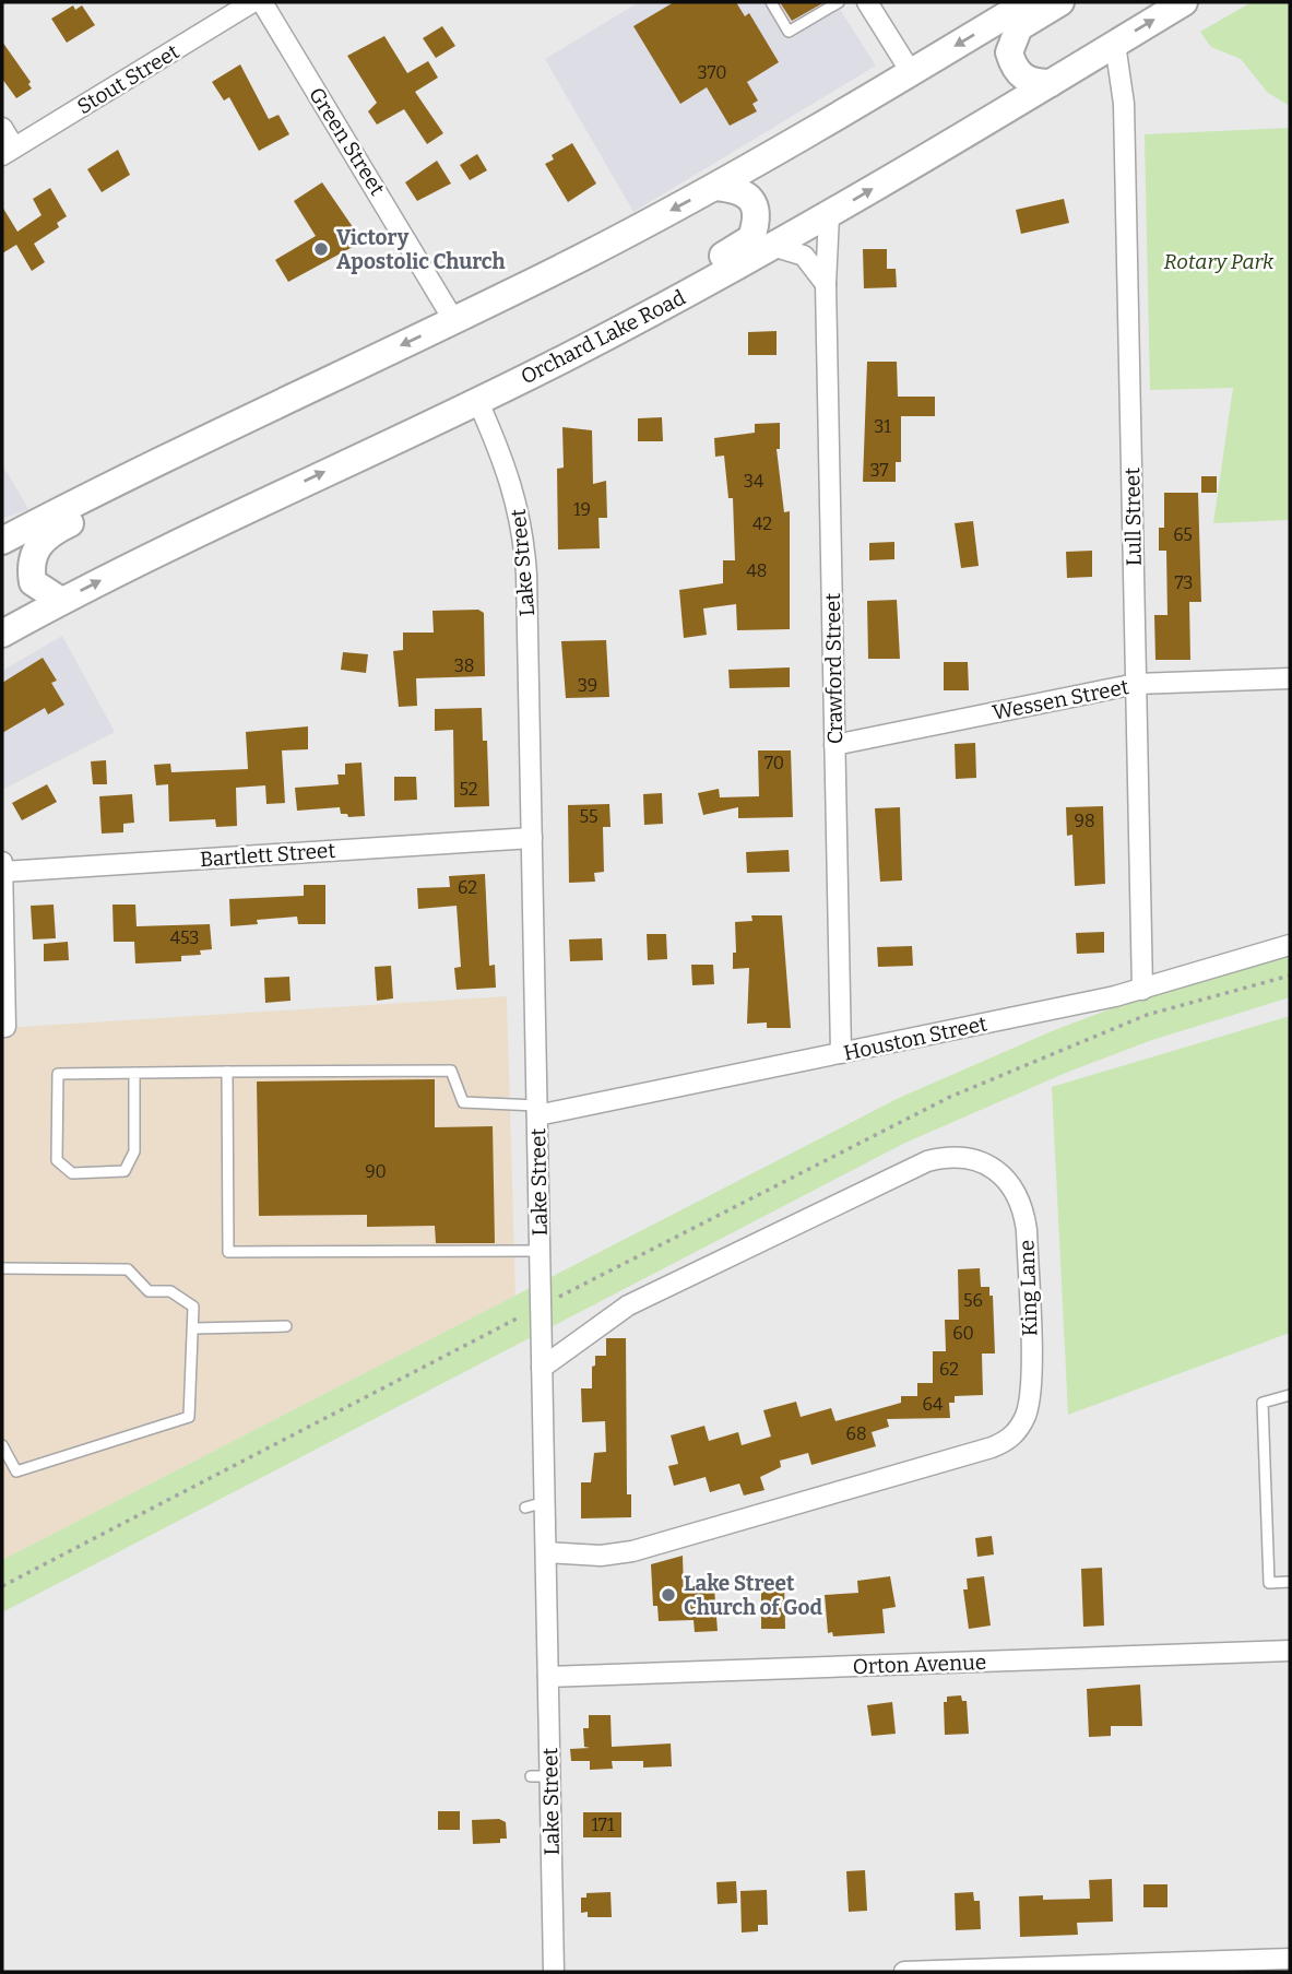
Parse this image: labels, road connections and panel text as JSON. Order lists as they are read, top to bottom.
{
  "streets": {
    "main road": ["Orchard Lake Road"],
    "street": [
      "Stout Street",
      "Green Street",
      "Lull Street",
      "Lake Street",
      "Crawford Street",
      "Wessen Street",
      "Bartlett Street",
      "Houston Street",
      "King Lane",
      "Orton Avenue"
    ]
  },
  "crossings": [
    ["Orchard Lake Road", "Lull Street"],
    ["Orchard Lake Road", "Lake Street"],
    ["Orchard Lake Road", "Crawford Street"],
    ["Lull Street", "Wessen Street"],
    ["Lull Street", "Houston Street"],
    ["Lake Street", "Bartlett Street"],
    ["Lake Street", "Houston Street"],
    ["Lake Street", "King Lane"],
    ["Lake Street", "Orton Avenue"],
    ["Crawford Street", "Wessen Street"],
    ["Crawford Street", "Houston Street"]
  ],
  "parks": ["Rotary Park"],
  "places": ["Victory Apostolic Church", "Lake Street Church of God"],
  "house_numbers": [
    "370",
    "31",
    "37",
    "34",
    "19",
    "42",
    "65",
    "48",
    "73",
    "38",
    "39",
    "70",
    "52",
    "55",
    "98",
    "62",
    "453",
    "90",
    "56",
    "60",
    "62",
    "64",
    "68",
    "171"
  ]
}
